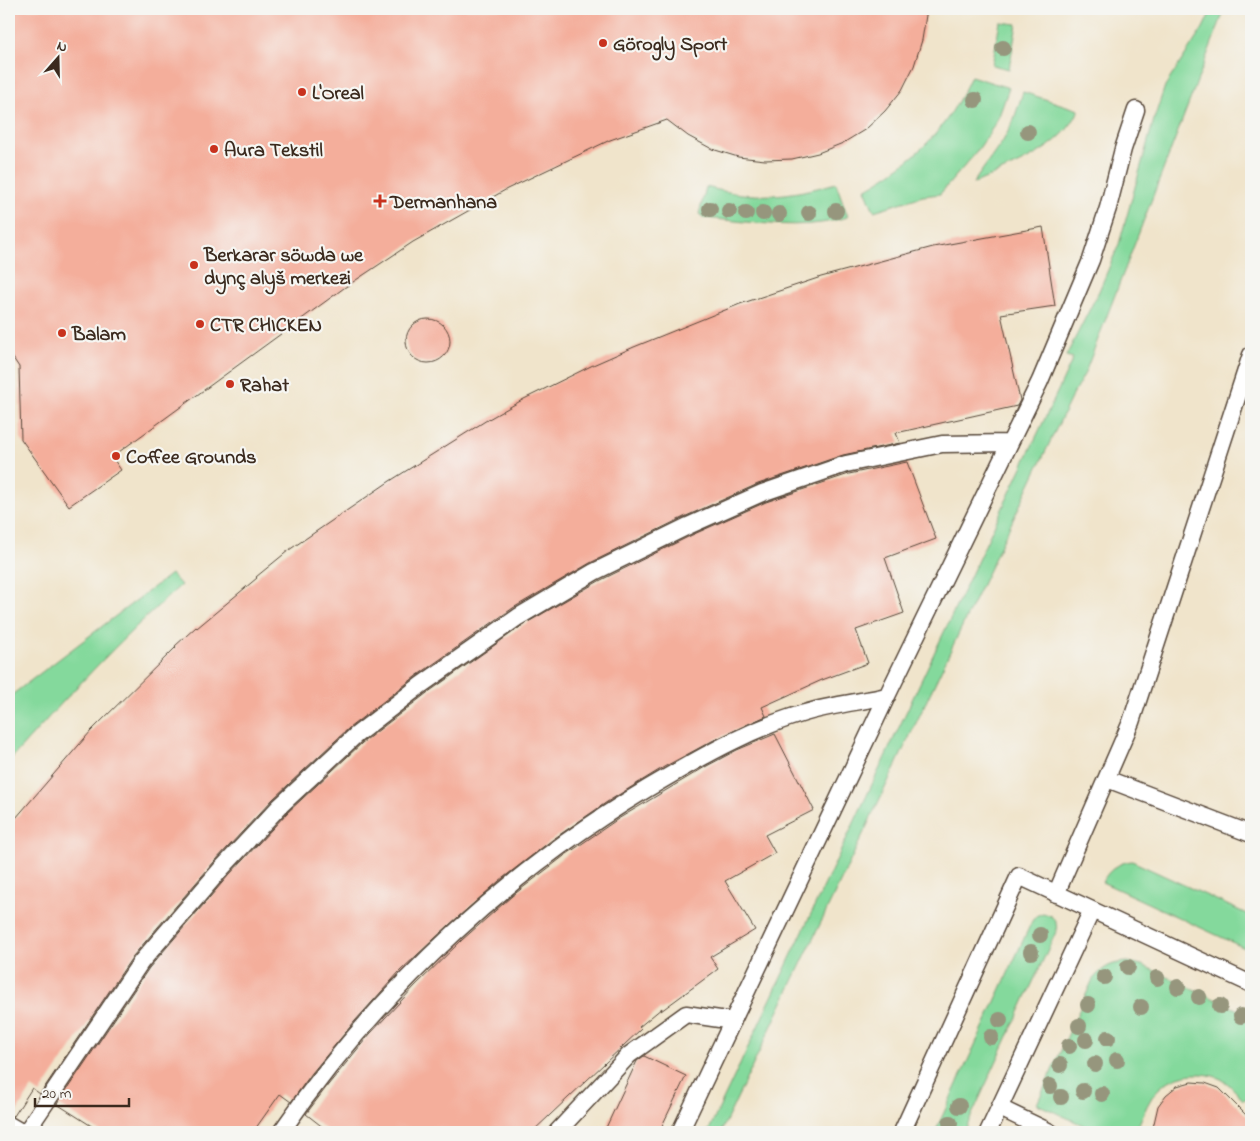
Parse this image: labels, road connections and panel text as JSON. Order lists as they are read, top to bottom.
{
  "places": {
    "other": [
      "Görogly Sport",
      "L'Oreal",
      "Aura Tekstil",
      "Berkarar söwda we dynç alyš merkezi",
      "CTR CHICKEN",
      "Balam",
      "Rahat",
      "Coffee Grounds"
    ],
    "health": ["Dermanhana"]
  },
  "scale_bar": "20 m",
  "north": "top"
}
